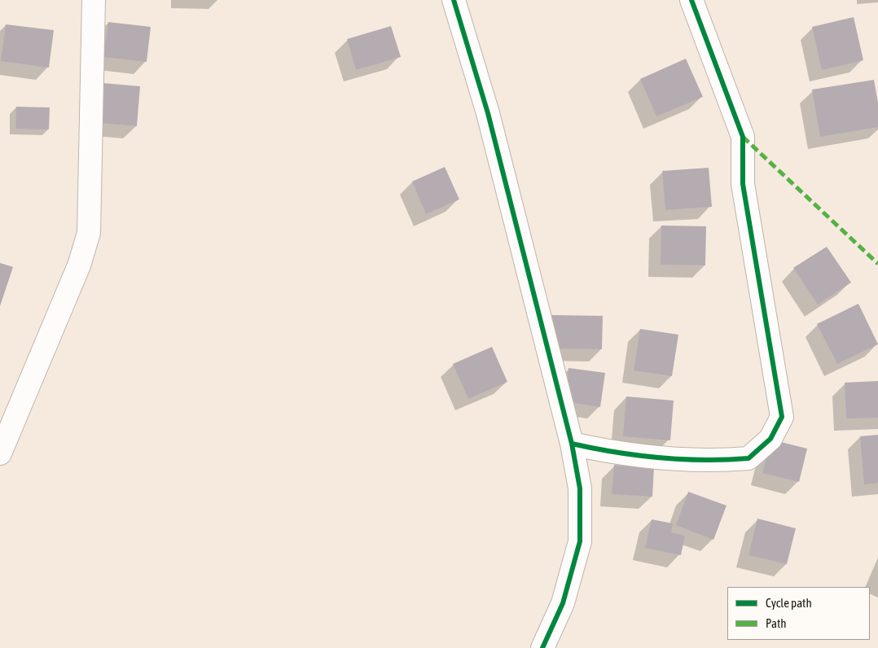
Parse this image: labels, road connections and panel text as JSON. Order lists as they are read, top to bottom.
{
  "legend": ["Cycle path", "Path"]
}
